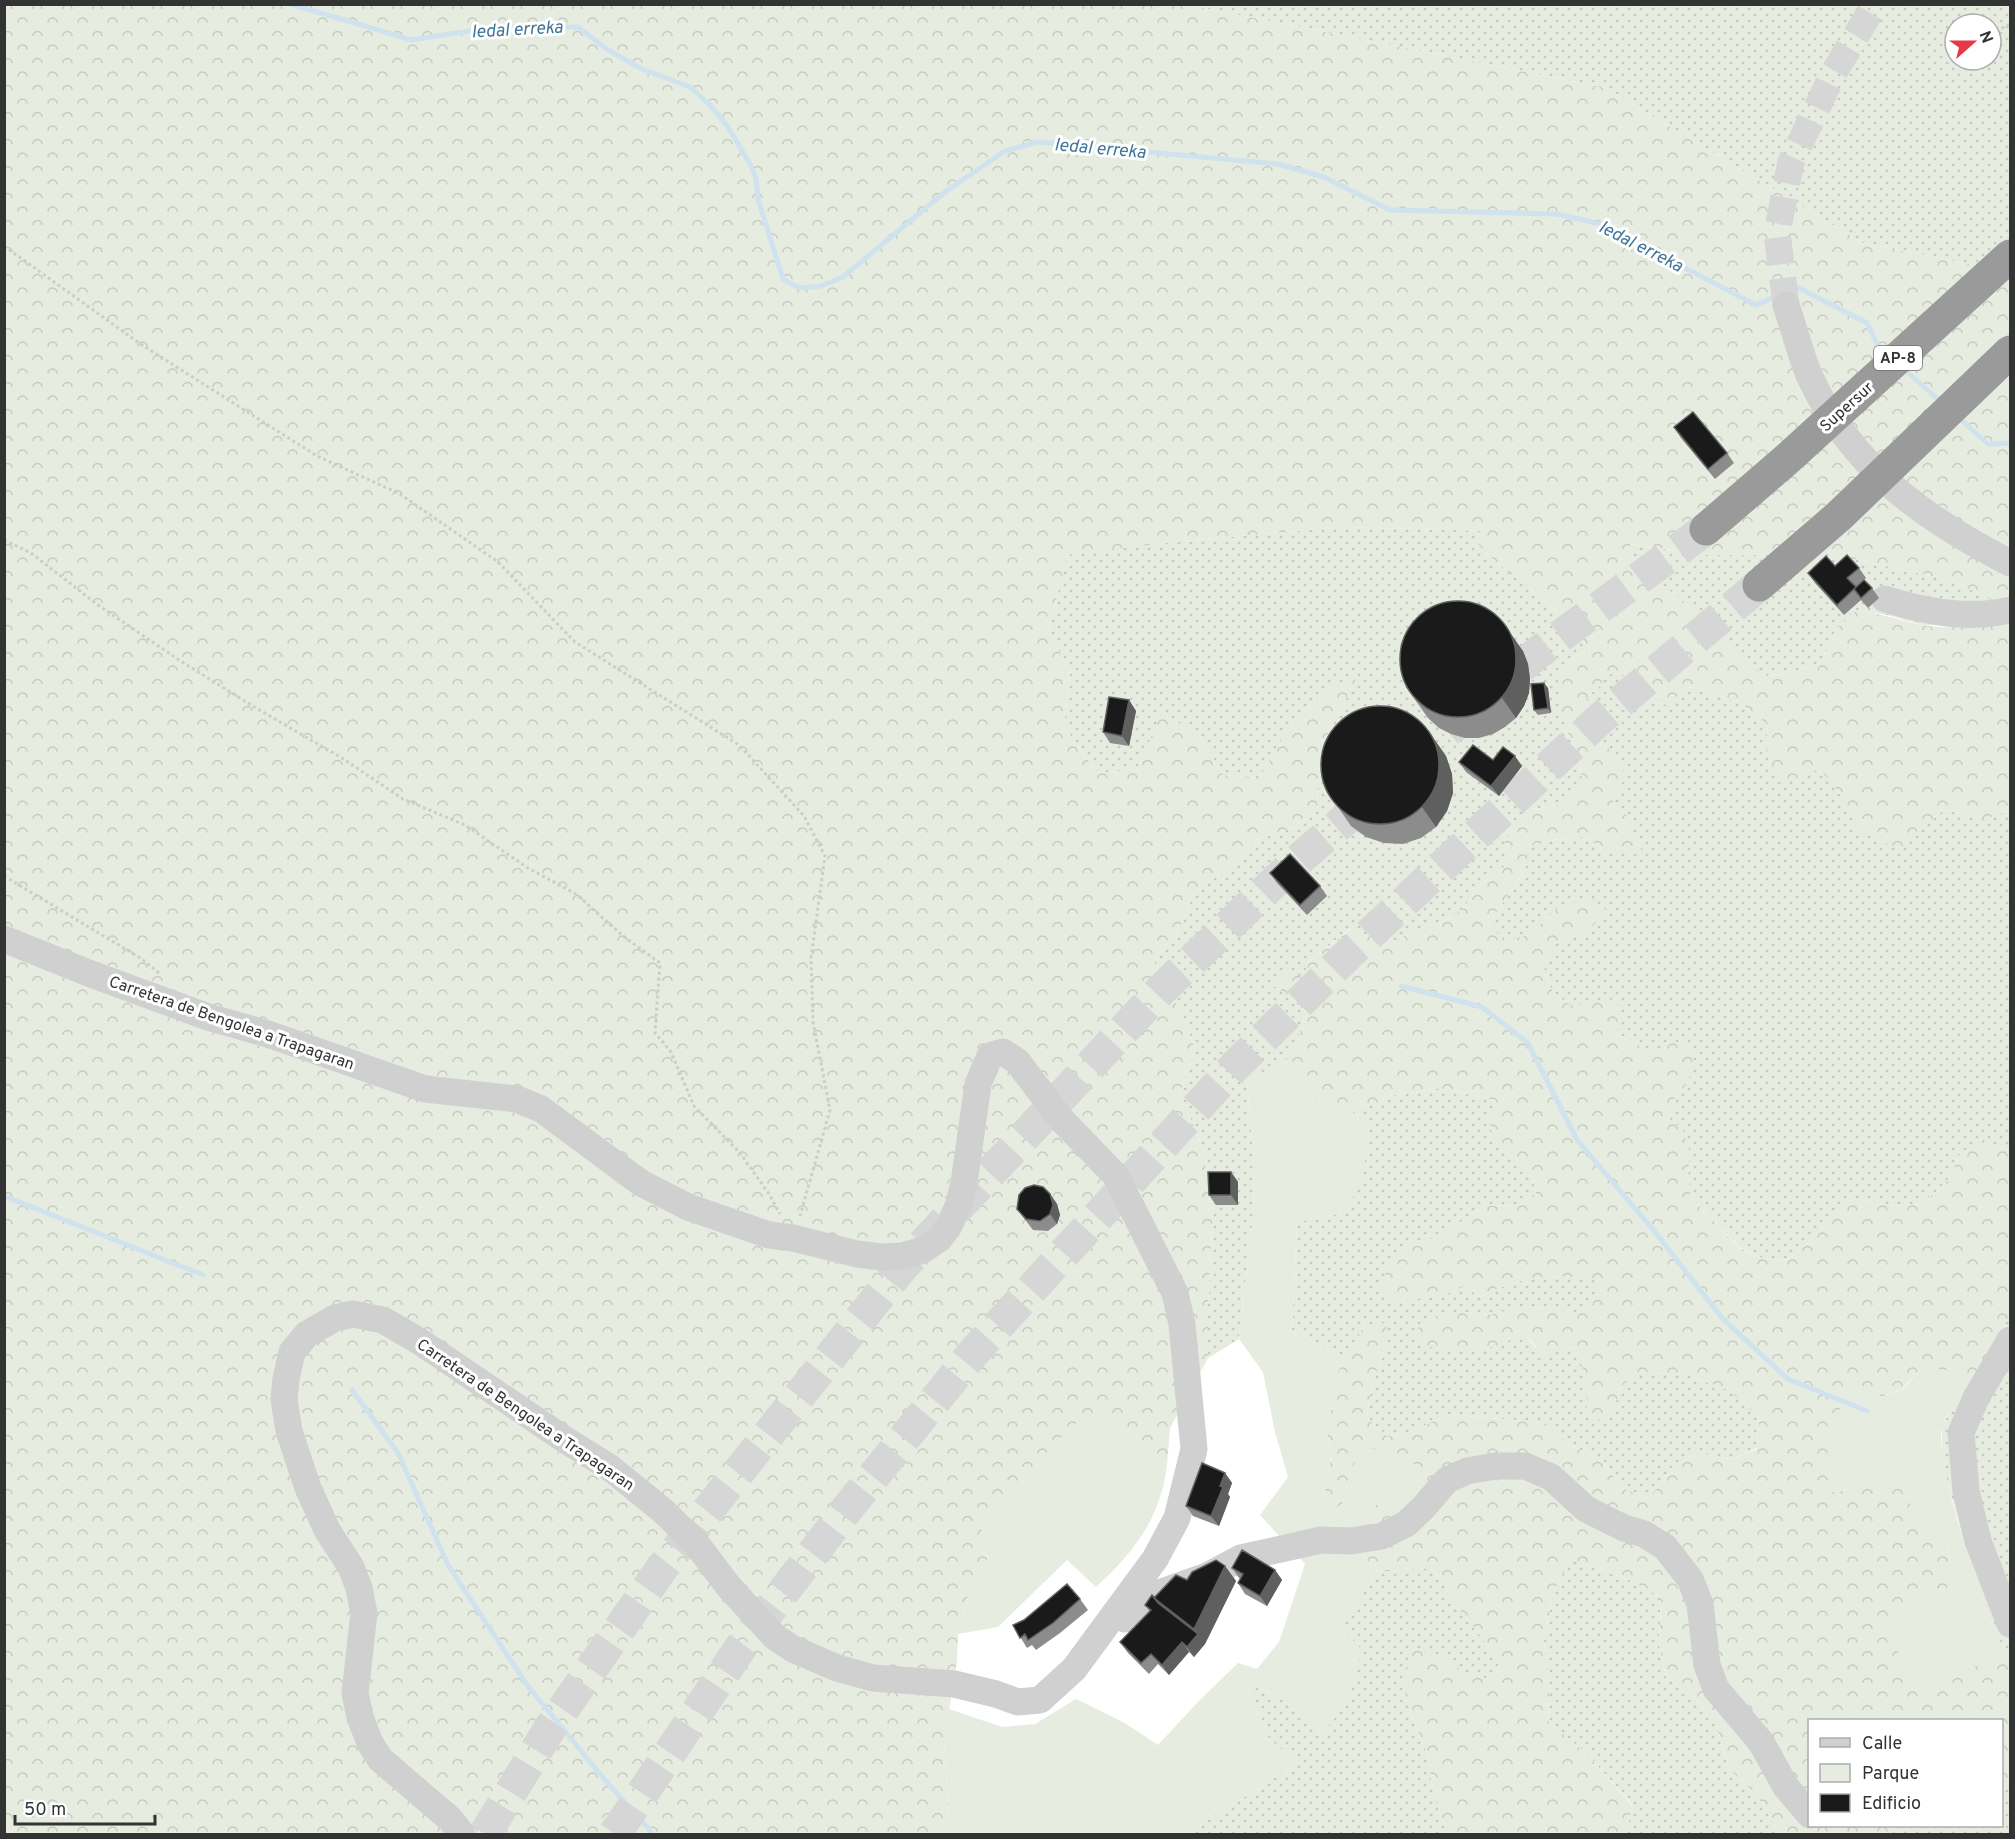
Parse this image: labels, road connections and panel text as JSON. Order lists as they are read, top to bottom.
{
  "streets": {
    "highway": ["AP-8", "Supersur"],
    "street": ["Carretera de Bengolea a Trapagaran"]
  },
  "water": ["Iedal erreka"],
  "legend": ["Calle", "Parque", "Edificio"],
  "scale_bar": "50 m",
  "north": "right"
}
